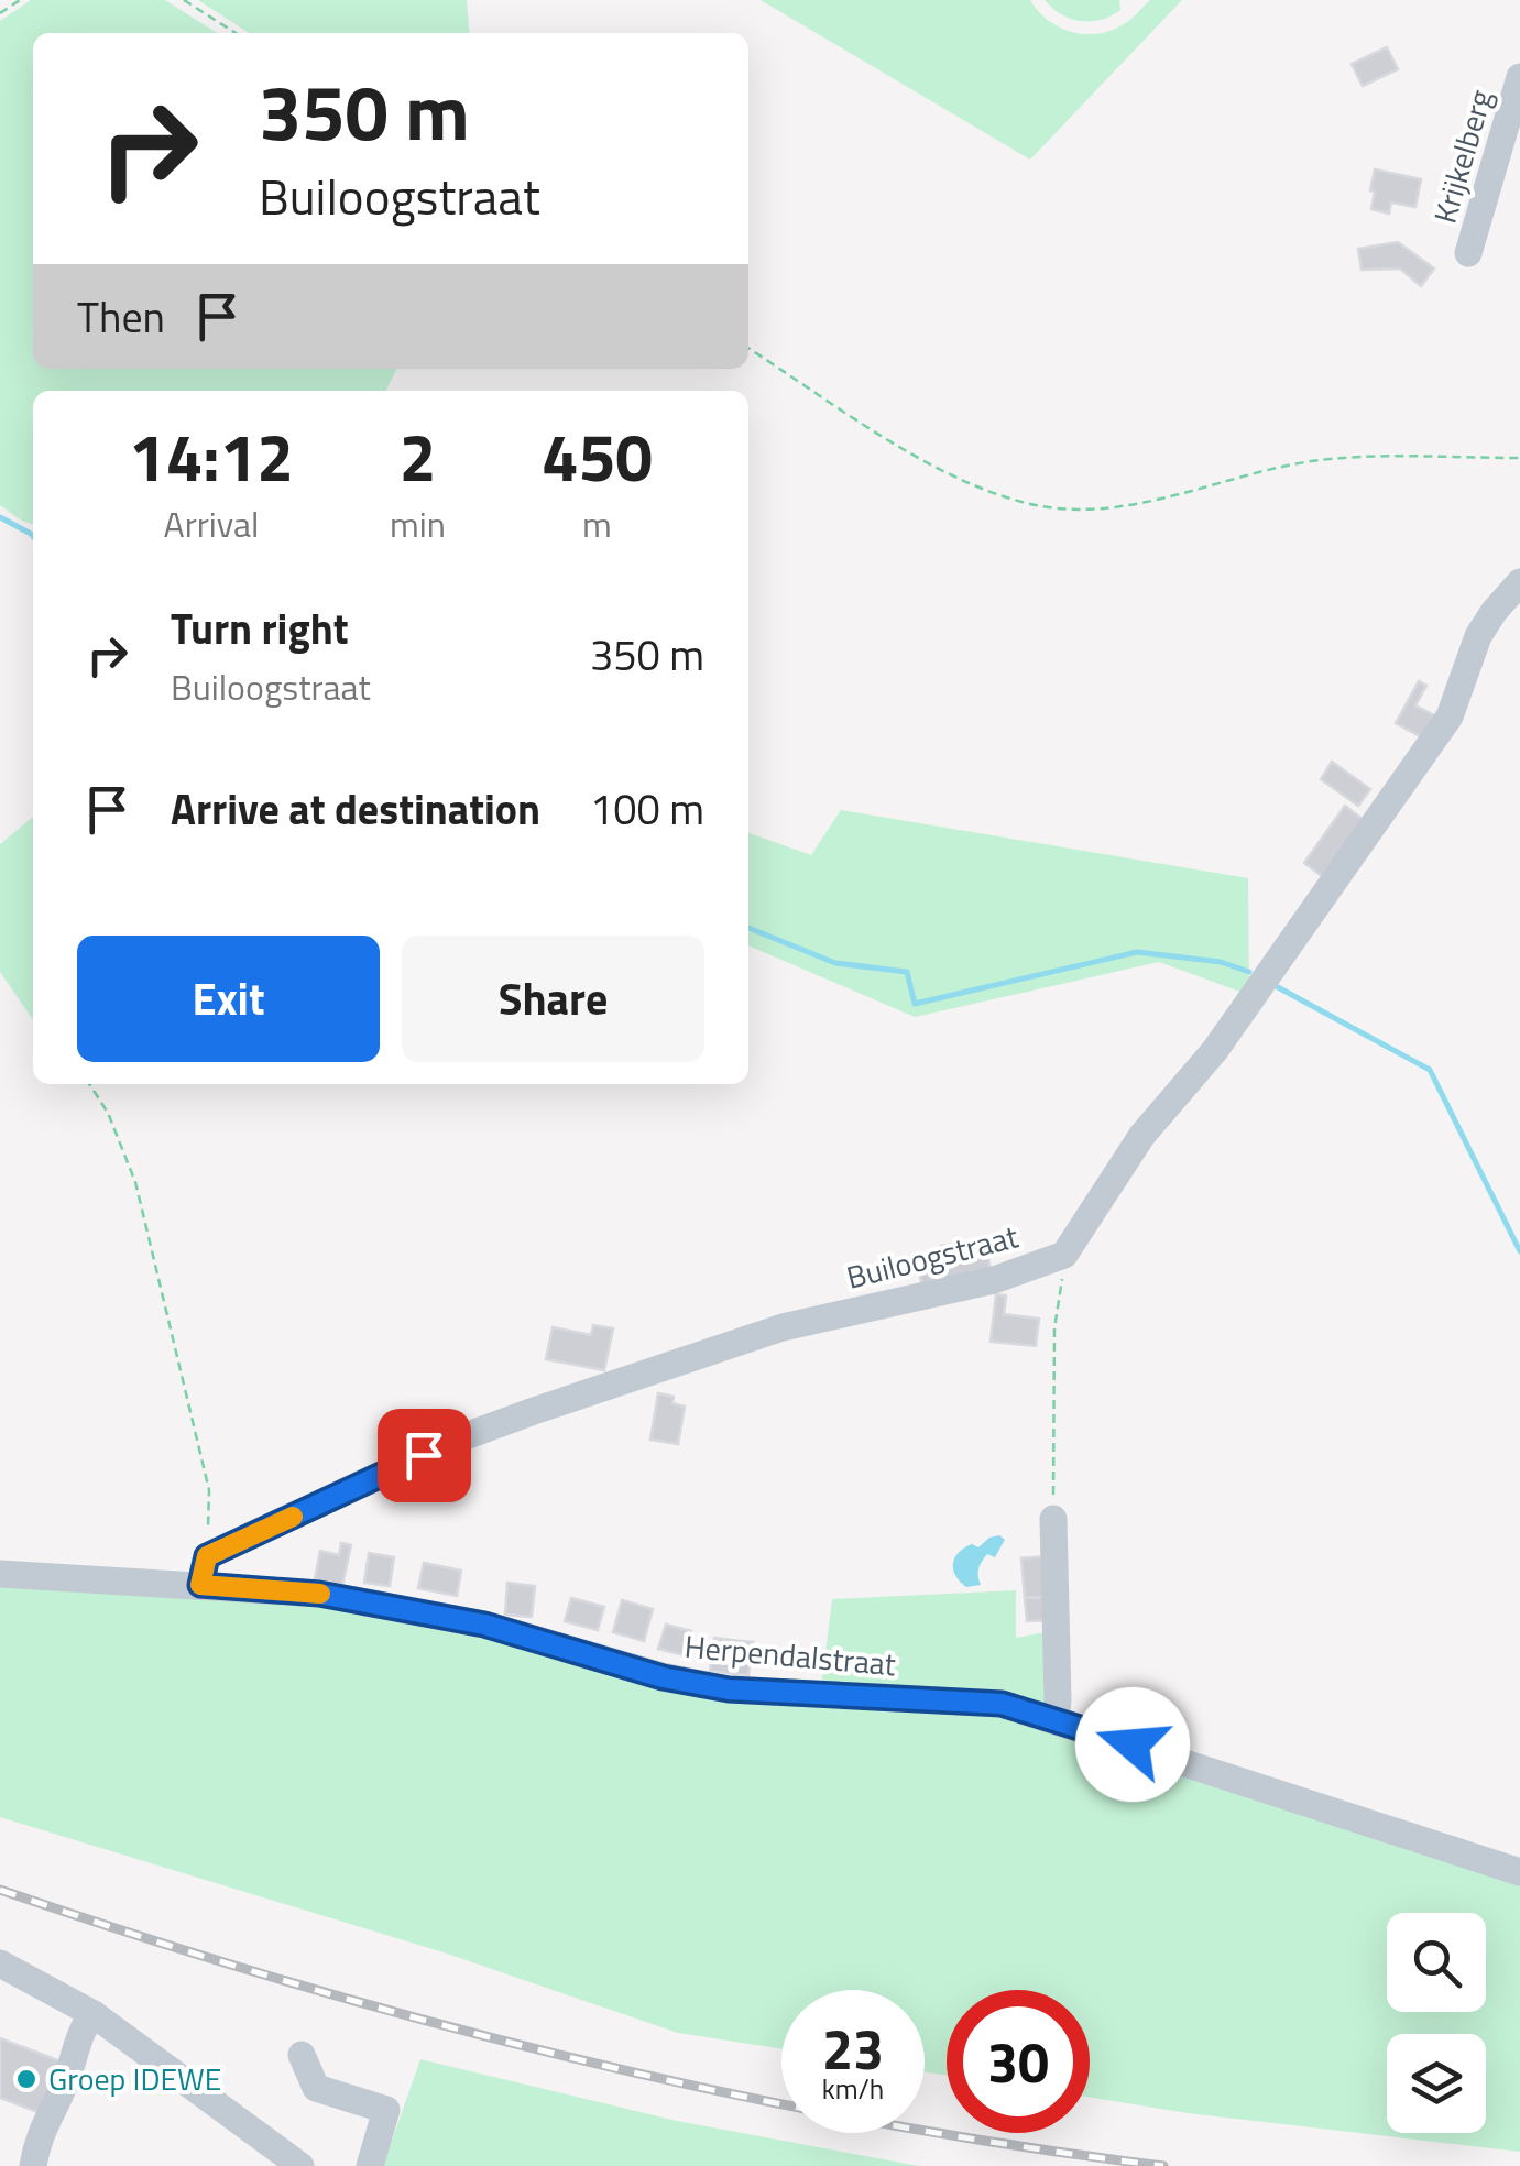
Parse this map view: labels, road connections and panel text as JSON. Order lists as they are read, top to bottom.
{
  "streets": {
    "street": ["Krijkelberg", "Builoogstraat", "Herpendalstraat"]
  },
  "crossings": [
    ["Builoogstraat", "Herpendalstraat"]
  ],
  "places": ["Groep IDEWE"],
  "page": {
    "turn": ["350 m", "Builoogstraat"],
    "then": "Then",
    "eta": [
      "14:12",
      "Arrival",
      "2",
      "min",
      "450",
      "m"
    ],
    "list": [
      {
        "name": "Turn right",
        "note": "Builoogstraat",
        "value": "350 m"
      },
      {
        "name": "Arrive at destination",
        "value": "100 m"
      }
    ],
    "buttons": ["Exit", "Share"],
    "speed": "23 km/h",
    "limit": "30"
  }
}
